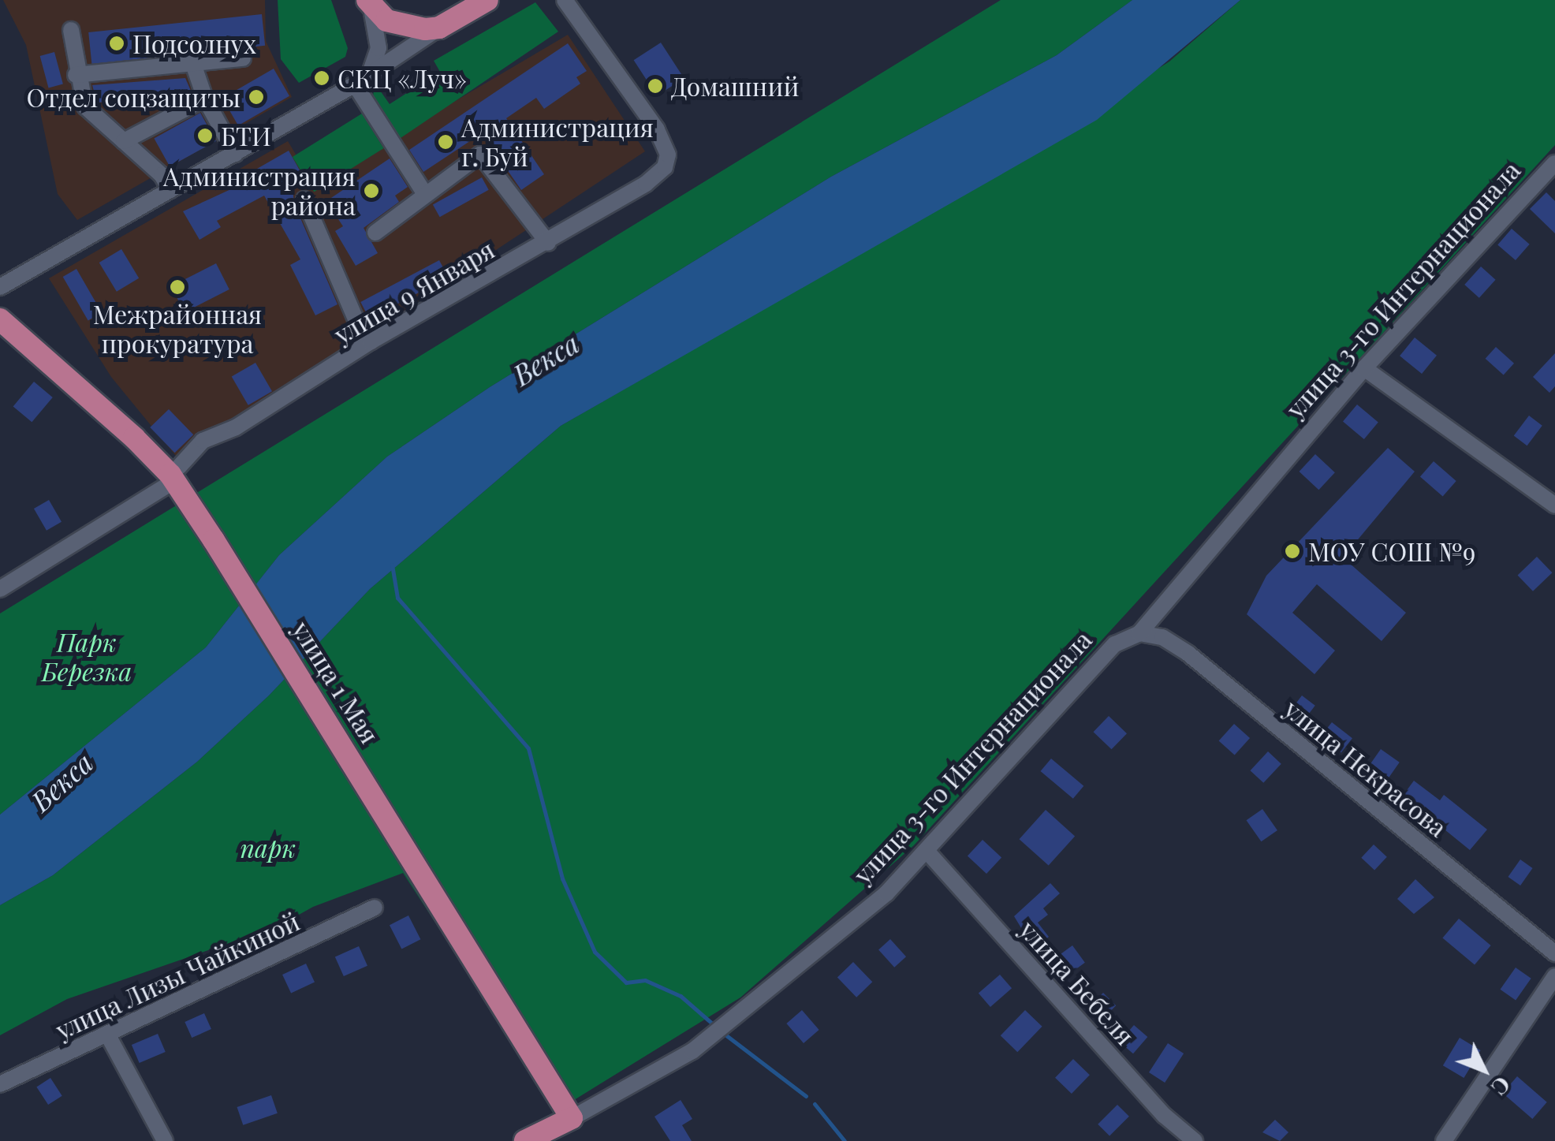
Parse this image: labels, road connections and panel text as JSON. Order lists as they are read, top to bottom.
{
  "streets": {
    "main road": ["улица 3-го Интернационала", "улица 1 Мая"],
    "street": [
      "улица 9 Января",
      "улица Некрасова",
      "улица Лизы Чайкиной",
      "улица Бебеля"
    ]
  },
  "crossings": [
    ["улица 3-го Интернационала", "улица 1 Мая"],
    ["улица 3-го Интернационала", "улица Некрасова"],
    ["улица 3-го Интернационала", "улица Бебеля"]
  ],
  "water": ["Векса"],
  "parks": ["Парк Березка", "парк"],
  "places": [
    "Подсолнух",
    "СКЦ «Луч»",
    "Домашний",
    "Отдел соцзащиты",
    "БТИ",
    "Администрация г. Буй",
    "Администрация района",
    "Межрайонная прокуратура",
    "МОУ СОШ №9"
  ],
  "north": "bottom right"
}
